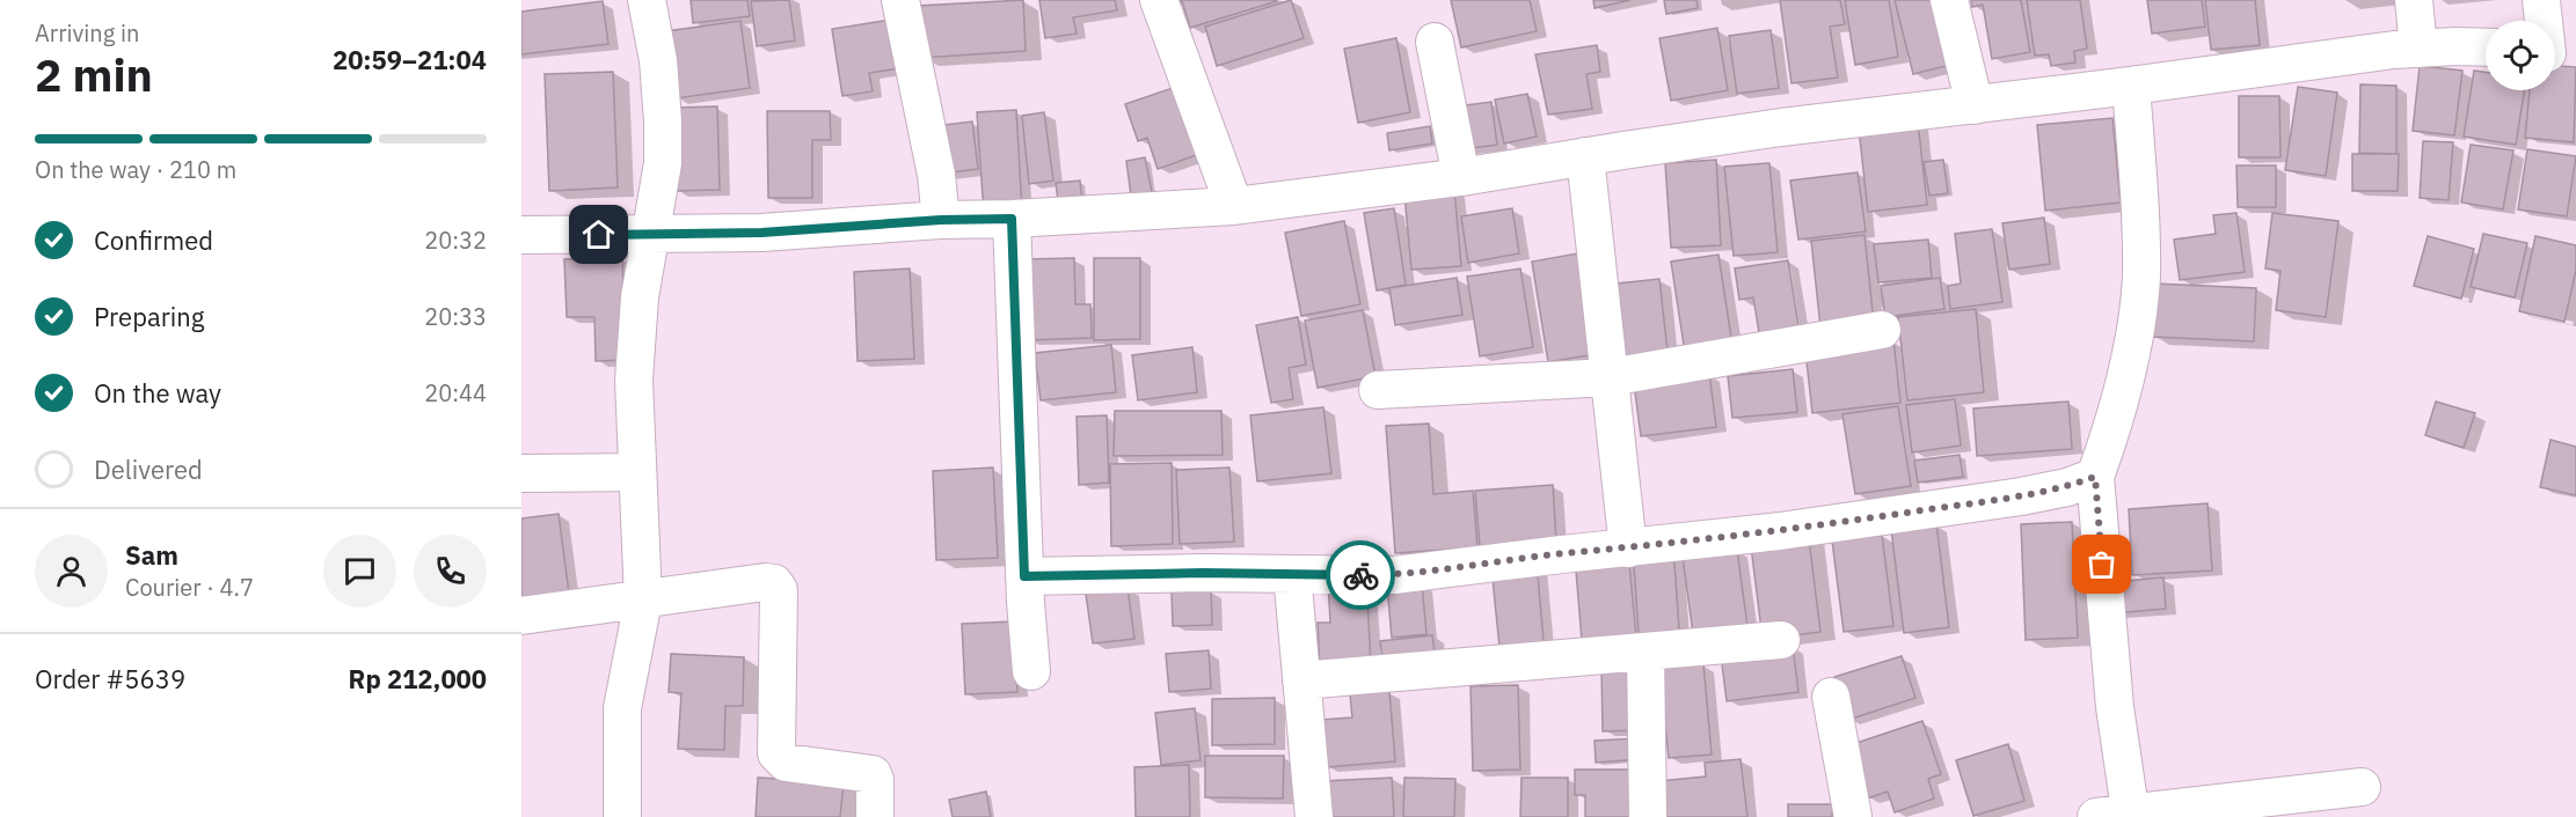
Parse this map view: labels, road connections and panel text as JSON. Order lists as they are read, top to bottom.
{
  "page": {
    "heading": ["2 min", "Arriving in", "20:59–21:04"],
    "panel": [
      "Sam",
      "Courier · 4.7",
      "Order #5639",
      "Rp 212,000"
    ],
    "bar": "On the way · 210 m",
    "list": [
      ["Confirmed", "20:32"],
      ["Preparing", "20:33"],
      ["On the way", "20:44"],
      "Delivered"
    ]
  }
}
